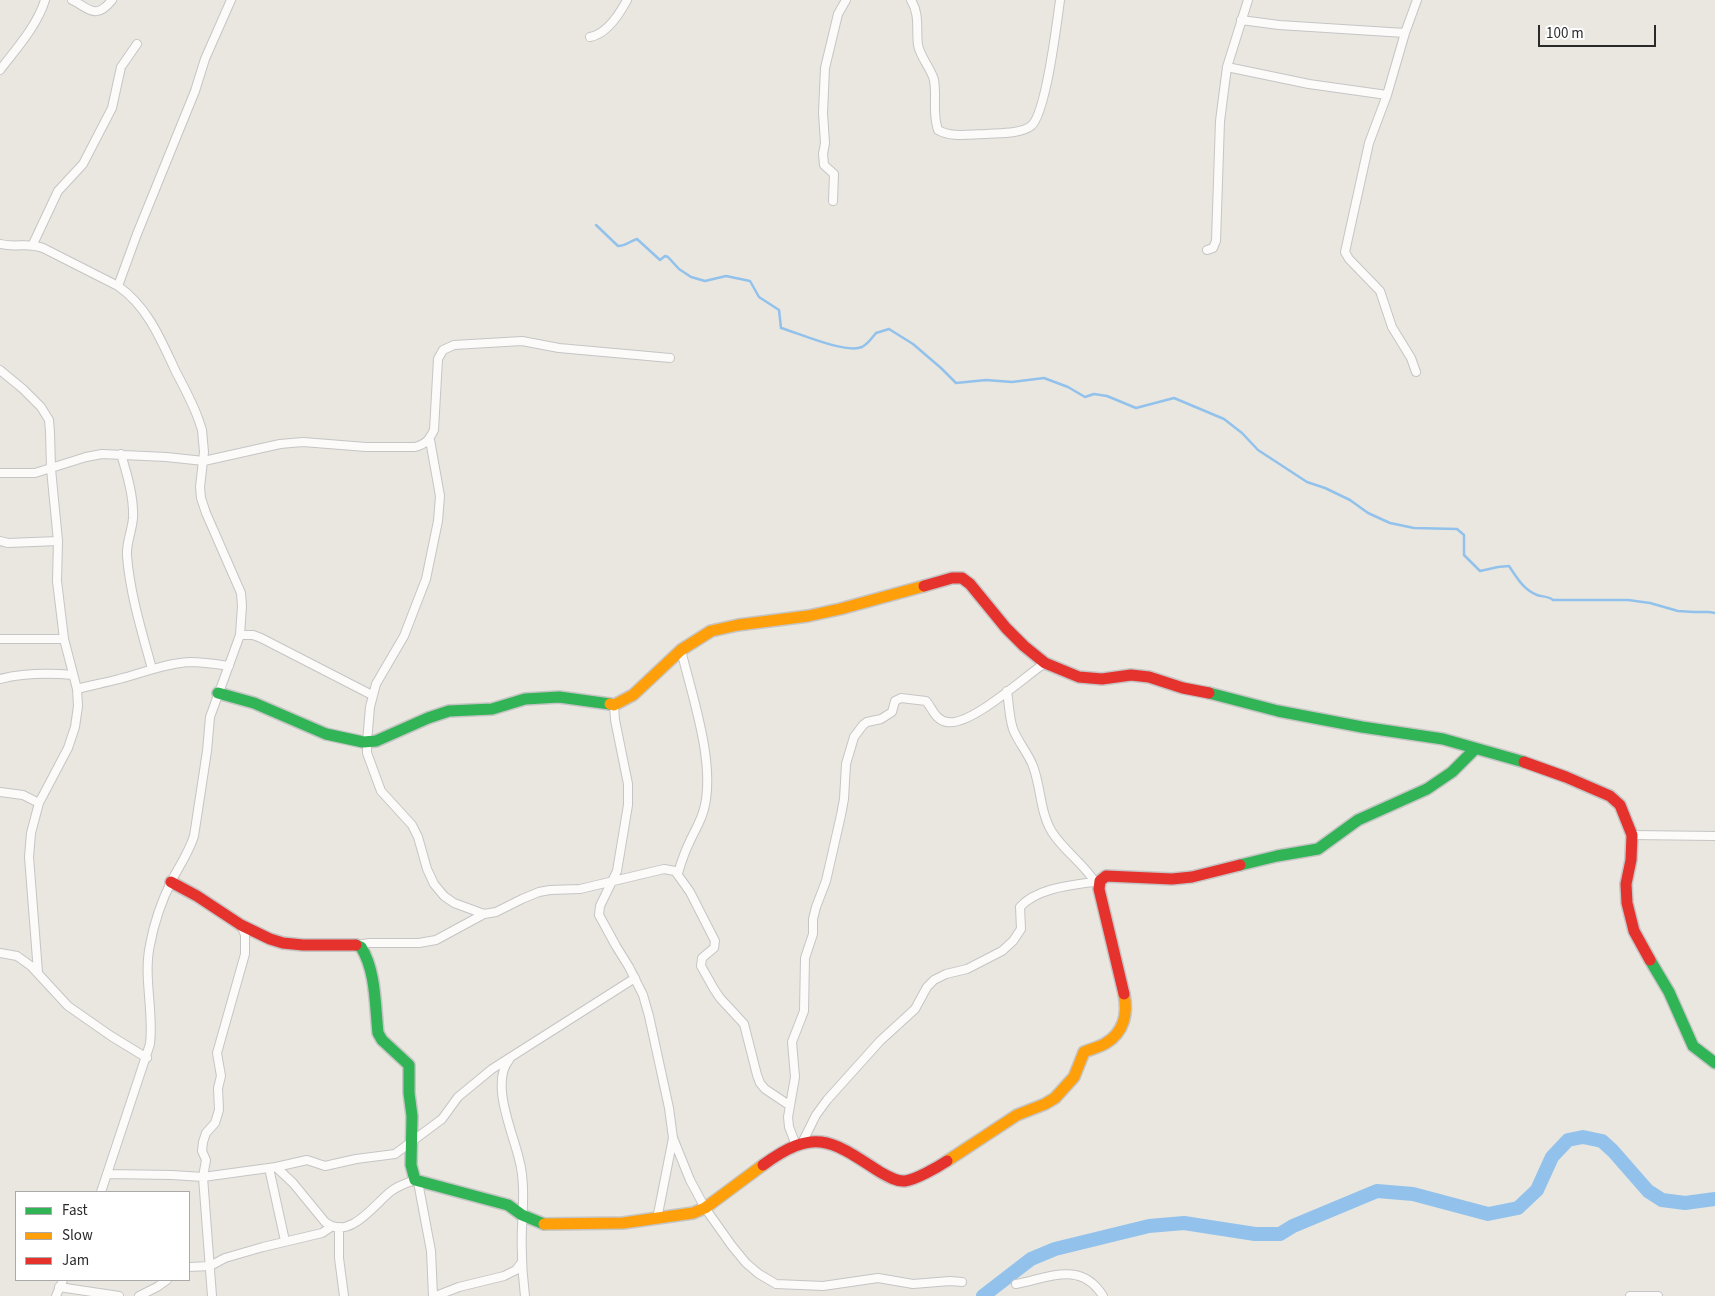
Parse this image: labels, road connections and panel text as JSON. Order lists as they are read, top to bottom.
{
  "legend": ["Fast", "Slow", "Jam"],
  "scale_bar": "100 m"
}
